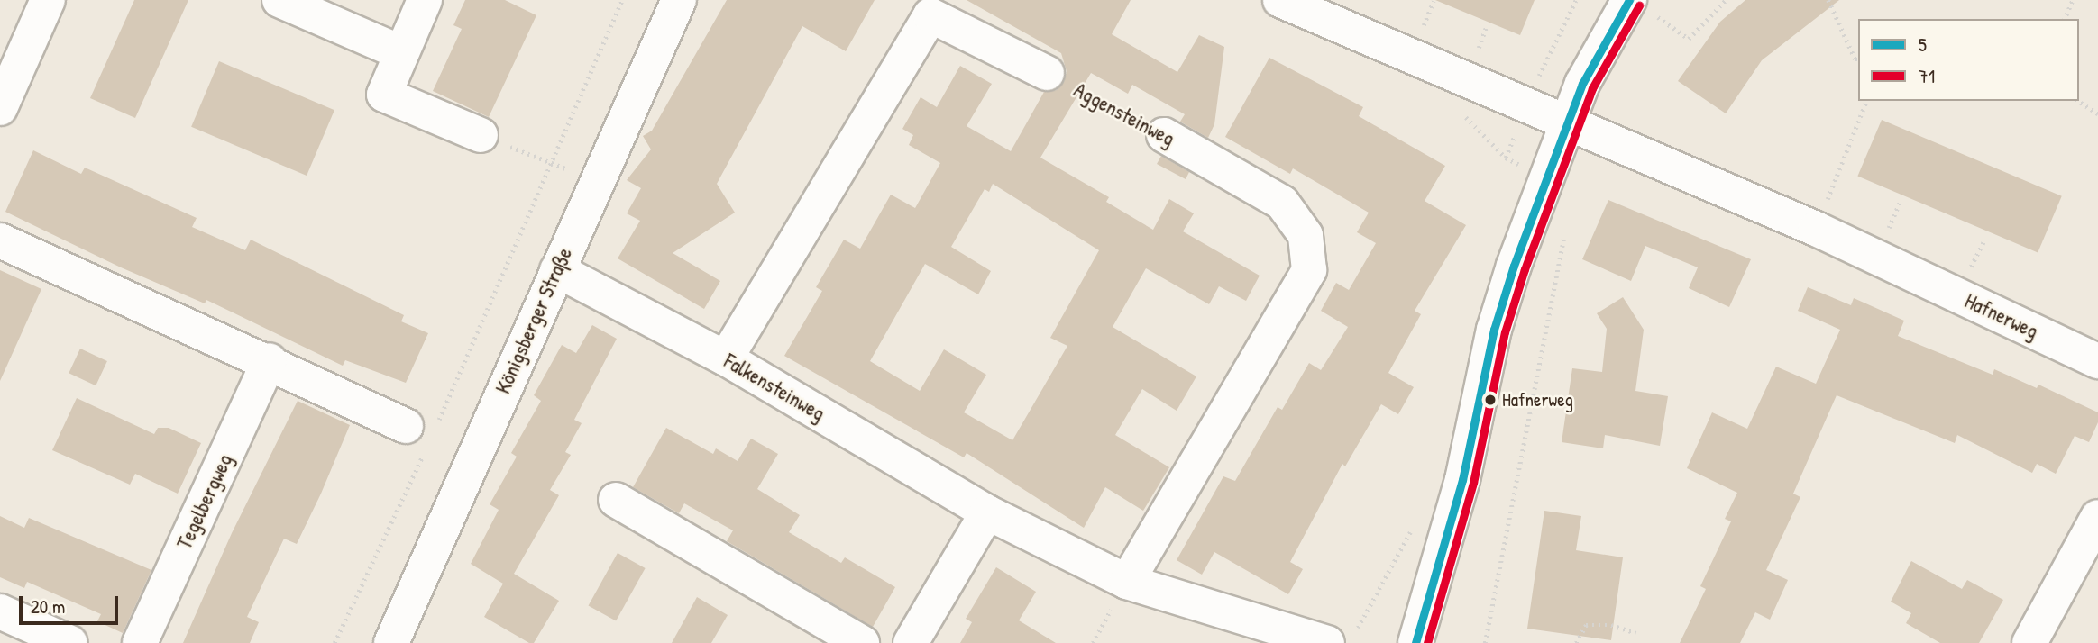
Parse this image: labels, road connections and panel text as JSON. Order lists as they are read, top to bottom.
{
  "streets": {
    "street": [
      "Aggensteinweg",
      "Hafnerweg",
      "Königsberger Straße",
      "Falkensteinweg",
      "Tegelbergweg"
    ]
  },
  "crossings": [
    ["Aggensteinweg", "Falkensteinweg"],
    ["Königsberger Straße", "Falkensteinweg"]
  ],
  "places": ["Hafnerweg"],
  "lines": ["transit line 5", "transit line 71"],
  "legend": ["5", "71"],
  "scale_bar": "20 m"
}
